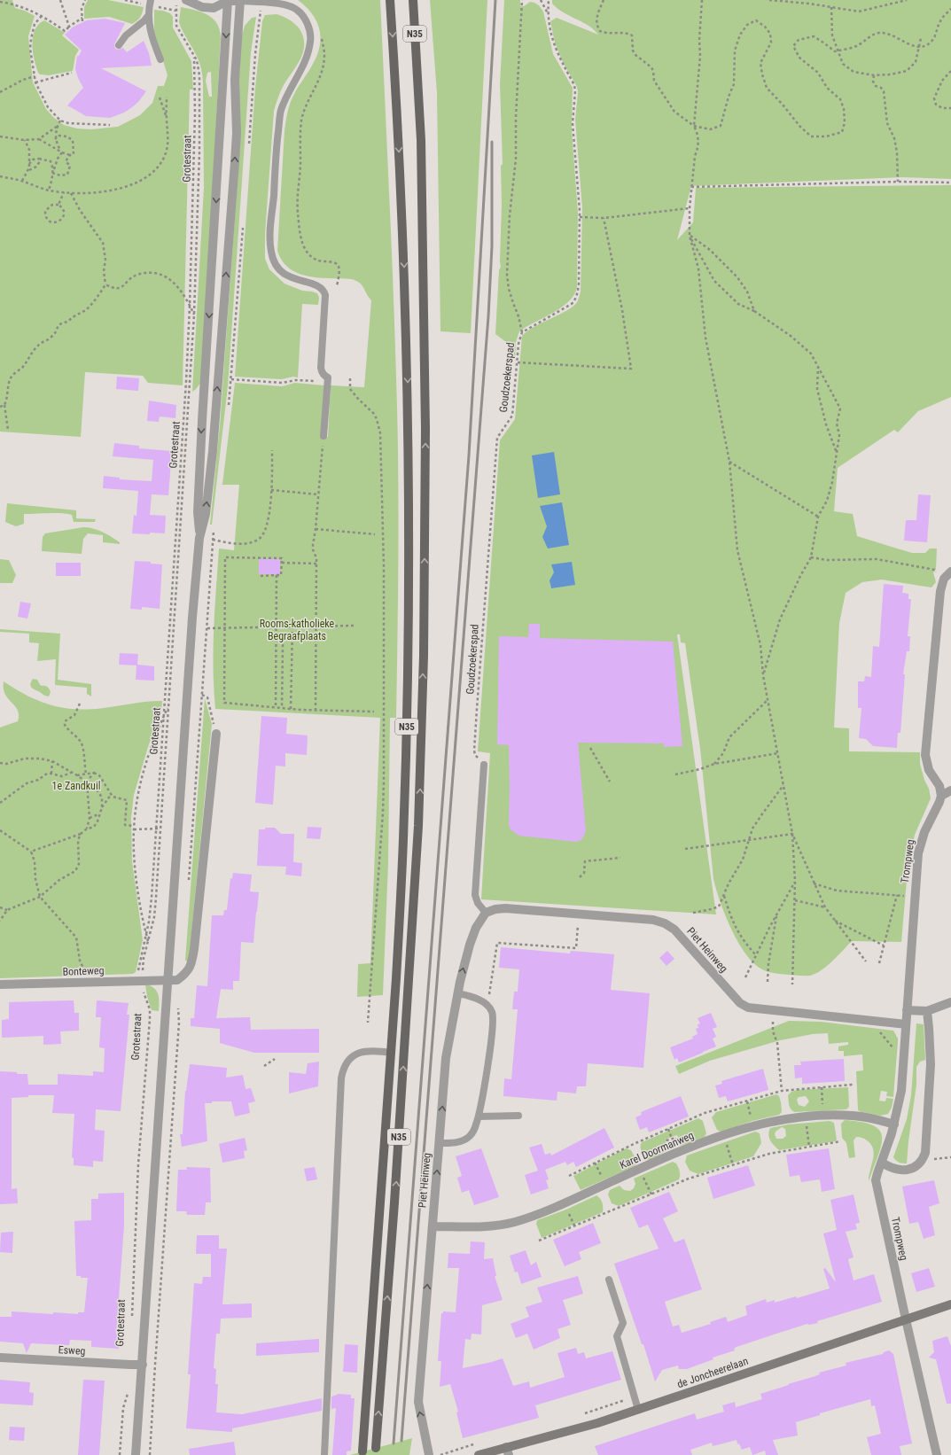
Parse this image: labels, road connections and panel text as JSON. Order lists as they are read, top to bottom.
{
  "streets": {
    "main road": ["N35", "de Joncheerelaan"],
    "street": [
      "Trompweg",
      "Piet Heinweg",
      "Bonteweg",
      "Karel Doormanweg",
      "Esweg"
    ],
    "path": ["Grotestraat", "Goudzoekerspad"]
  },
  "crossings": [
    ["Grotestraat", "Bonteweg"],
    ["Trompweg", "Piet Heinweg"],
    ["Trompweg", "Karel Doormanweg"],
    ["Trompweg", "de Joncheerelaan"],
    ["Piet Heinweg", "Karel Doormanweg"]
  ],
  "one_way": ["Piet Heinweg"],
  "parks": ["Rooms-katholieke Begraafplaats", "1e Zandkuil"]
}
